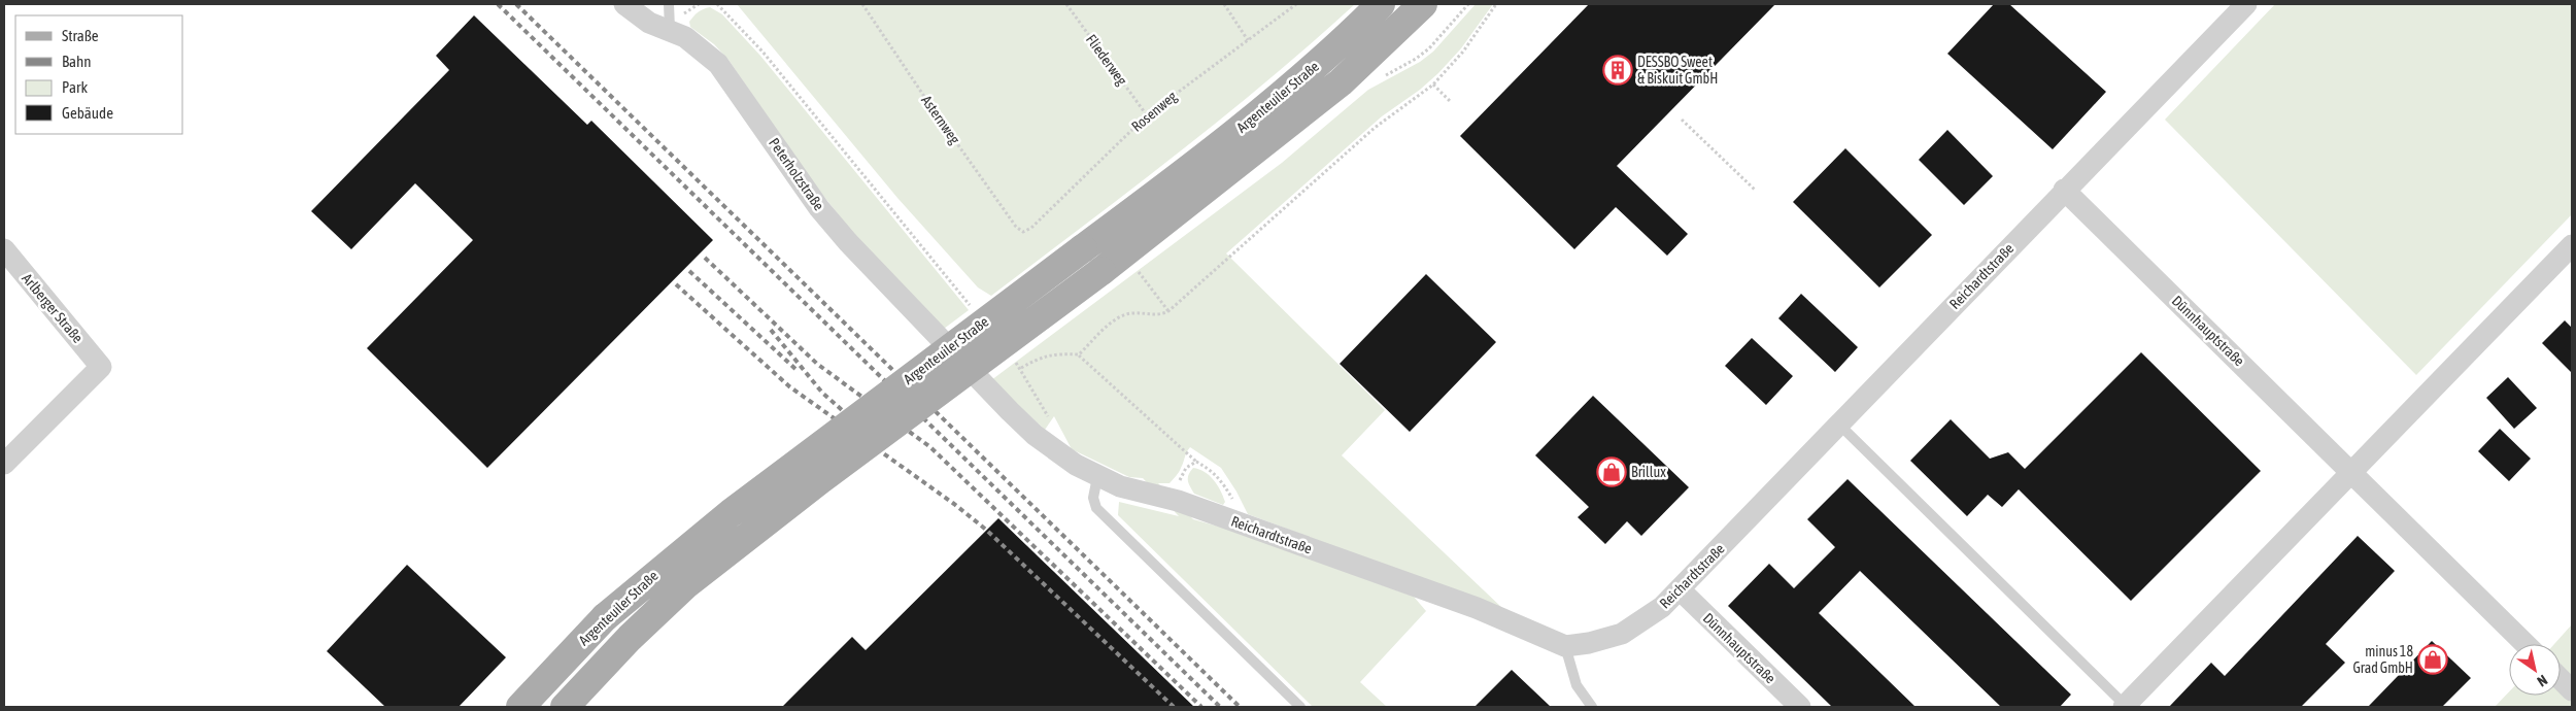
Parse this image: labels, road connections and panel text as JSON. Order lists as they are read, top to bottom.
{
  "streets": {
    "main road": ["Argenteuiler Straße"],
    "street": [
      "Peterholzstraße",
      "Reichardtstraße",
      "Arlberger Straße",
      "Dünnhauptstraße"
    ],
    "path": ["Fliederweg", "Rosenweg", "Asternweg"]
  },
  "crossings": [
    ["Fliederweg", "Rosenweg"],
    ["Rosenweg", "Asternweg"],
    ["Peterholzstraße", "Reichardtstraße"],
    ["Reichardtstraße", "Dünnhauptstraße"]
  ],
  "places": {
    "building": ["DESSBO Sweet & Biskuit GmbH"],
    "shop": ["Brillux", "minus 18 Grad GmbH"]
  },
  "legend": [
    "Straße",
    "Bahn",
    "Park",
    "Gebäude"
  ],
  "north": "bottom right"
}
